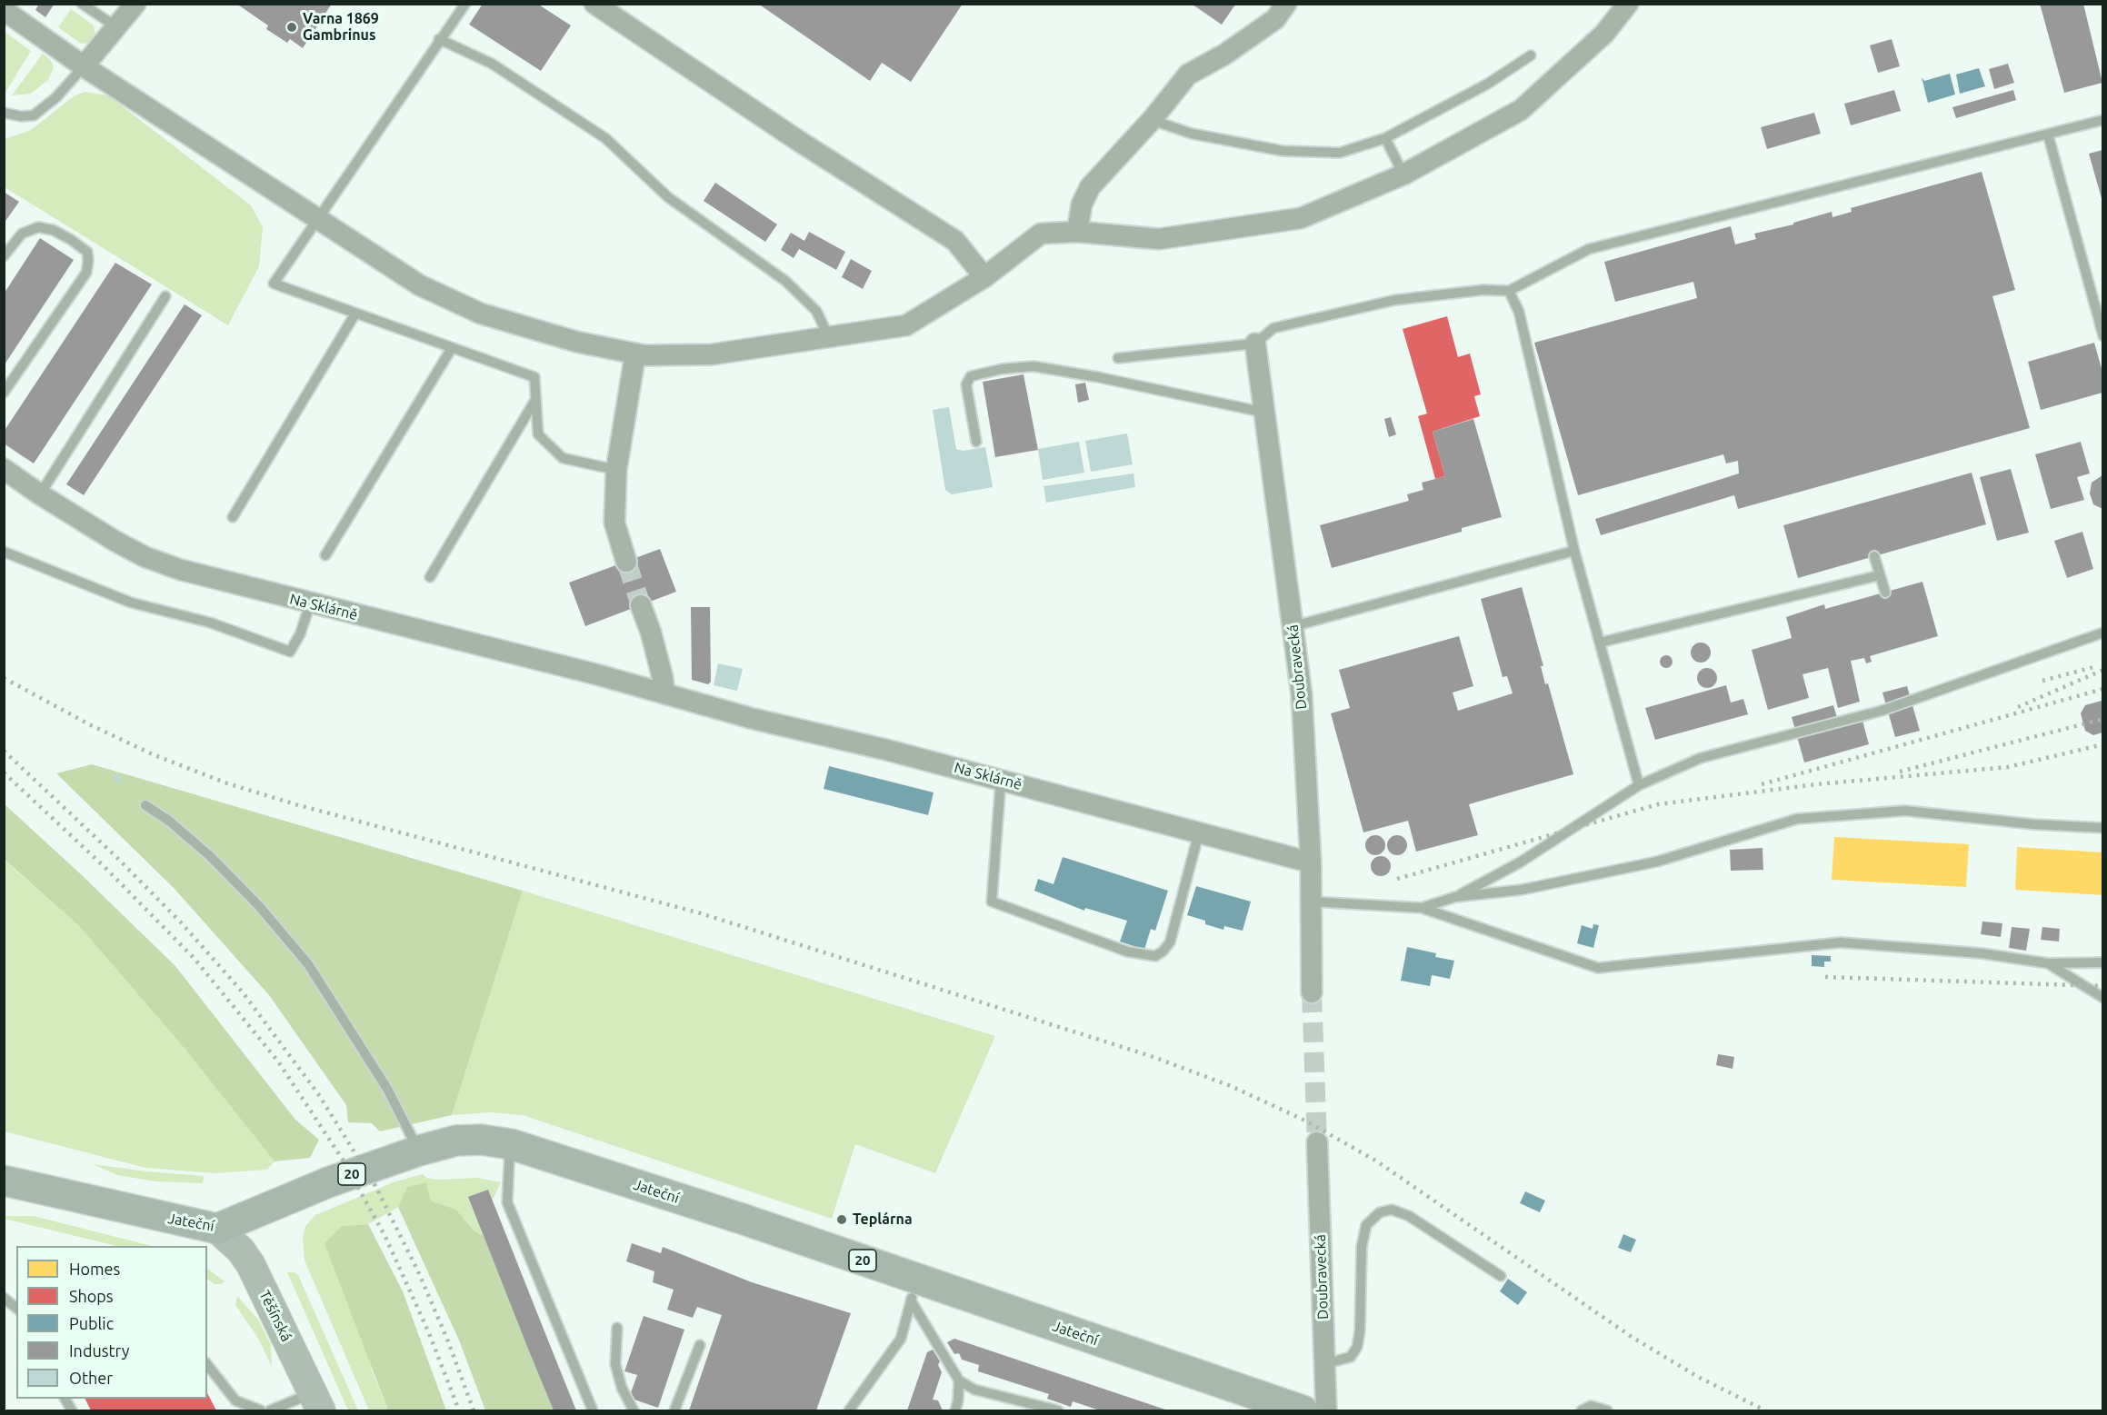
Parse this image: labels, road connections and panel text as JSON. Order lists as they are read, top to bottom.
{
  "streets": {
    "main road": ["20", "Jateční"],
    "street": ["Na Sklárně", "Doubravecká", "Těšínská"]
  },
  "crossings": [
    ["Na Sklárně", "Doubravecká"],
    ["Jateční", "Těšínská"]
  ],
  "places": ["Varna 1869 Gambrinus", "Teplárna"],
  "legend": [
    "Homes",
    "Shops",
    "Public",
    "Industry",
    "Other"
  ]
}
